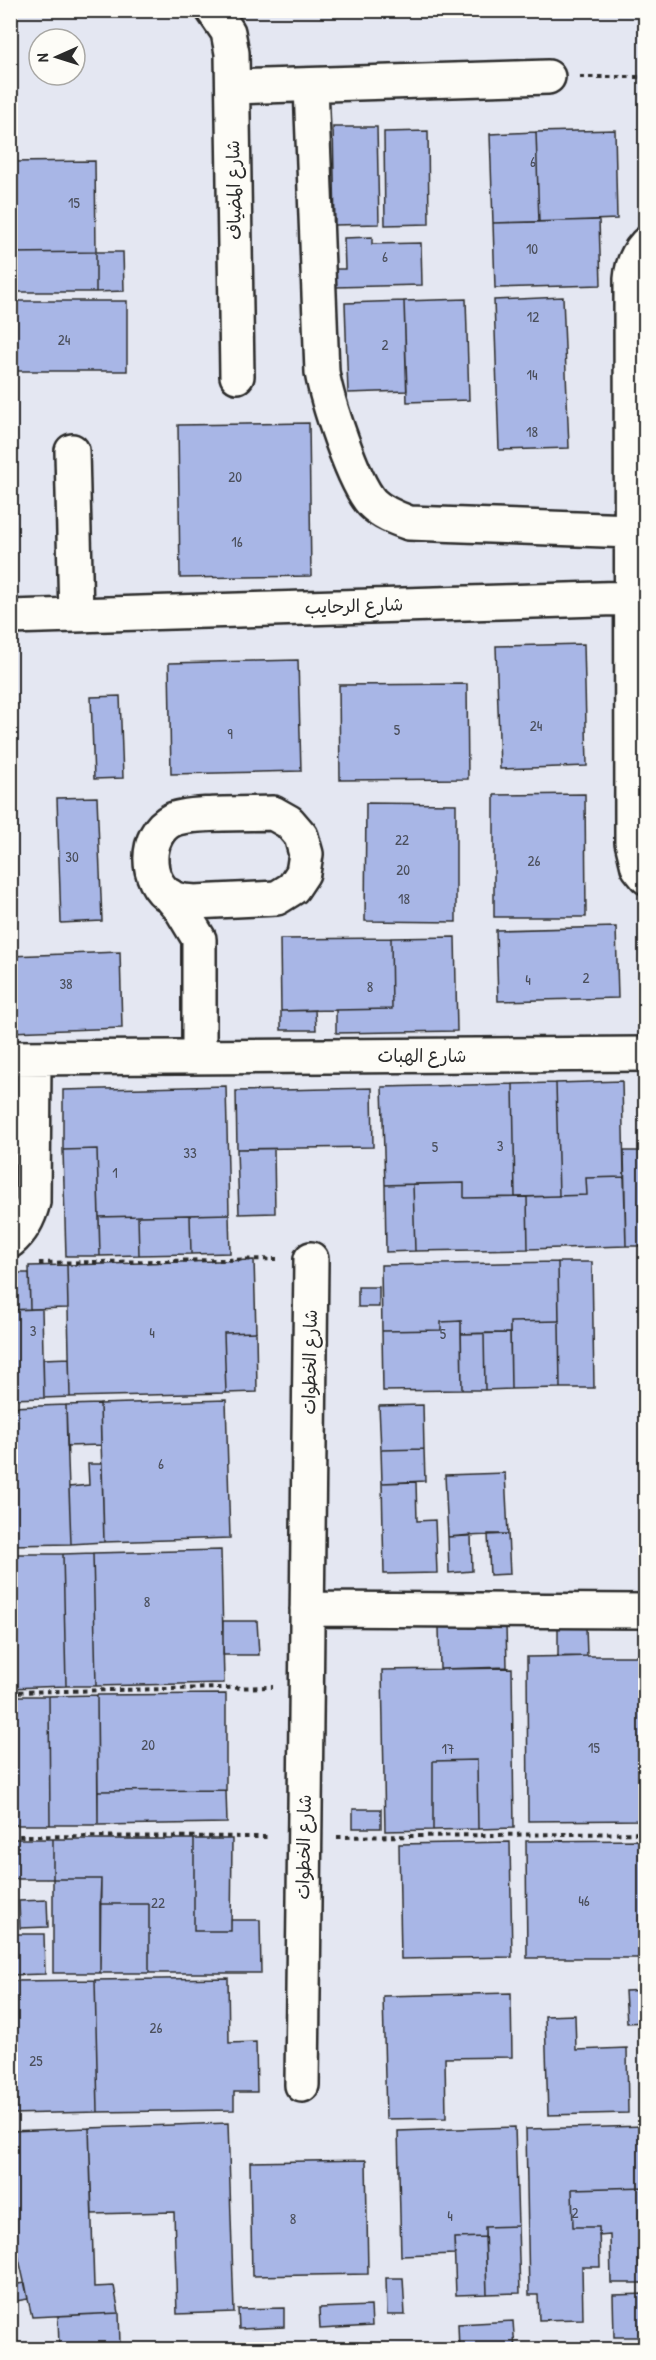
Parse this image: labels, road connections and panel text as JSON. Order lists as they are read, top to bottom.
{
  "streets": {
    "street": [
      "شارع المضياف",
      "شارع الرحايب",
      "شارع الهبات",
      "شارع الخطوات"
    ]
  },
  "house_numbers": [
    "6",
    "15",
    "10",
    "6",
    "12",
    "24",
    "2",
    "14",
    "18",
    "20",
    "16",
    "24",
    "5",
    "9",
    "22",
    "30",
    "26",
    "20",
    "18",
    "2",
    "4",
    "38",
    "8",
    "3",
    "5",
    "33",
    "1",
    "3",
    "4",
    "5",
    "6",
    "8",
    "20",
    "15",
    "17",
    "46",
    "22",
    "26",
    "25",
    "2",
    "4",
    "8"
  ],
  "north": "left"
}
